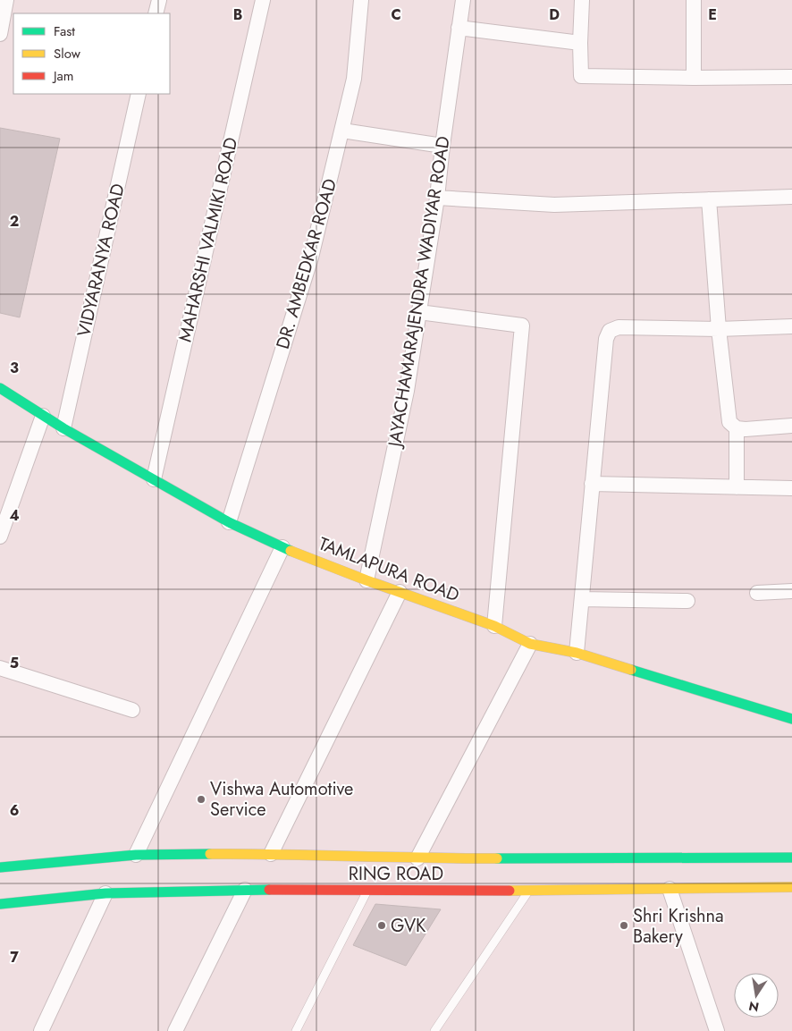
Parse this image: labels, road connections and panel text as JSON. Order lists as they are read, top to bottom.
{
  "streets": {
    "main road": ["TAMLAPURA ROAD", "RING ROAD"],
    "street": [
      "MAHARSHI VALMIKI ROAD",
      "VIDYARANYA ROAD",
      "DR. AMBEDKAR ROAD",
      "JAYACHAMARAJENDRA WADIYAR ROAD"
    ]
  },
  "crossings": [
    ["MAHARSHI VALMIKI ROAD", "TAMLAPURA ROAD"],
    ["VIDYARANYA ROAD", "TAMLAPURA ROAD"],
    ["DR. AMBEDKAR ROAD", "TAMLAPURA ROAD"],
    ["JAYACHAMARAJENDRA WADIYAR ROAD", "TAMLAPURA ROAD"]
  ],
  "places": ["Vishwa Automotive Service", "GVK", "Shri Krishna Bakery"],
  "legend": ["Fast", "Slow", "Jam"],
  "north": "bottom",
  "grid": {
    "columns": [
      "B",
      "C",
      "D",
      "E"
    ],
    "rows": [
      "2",
      "3",
      "4",
      "5",
      "6",
      "7"
    ]
  }
}
